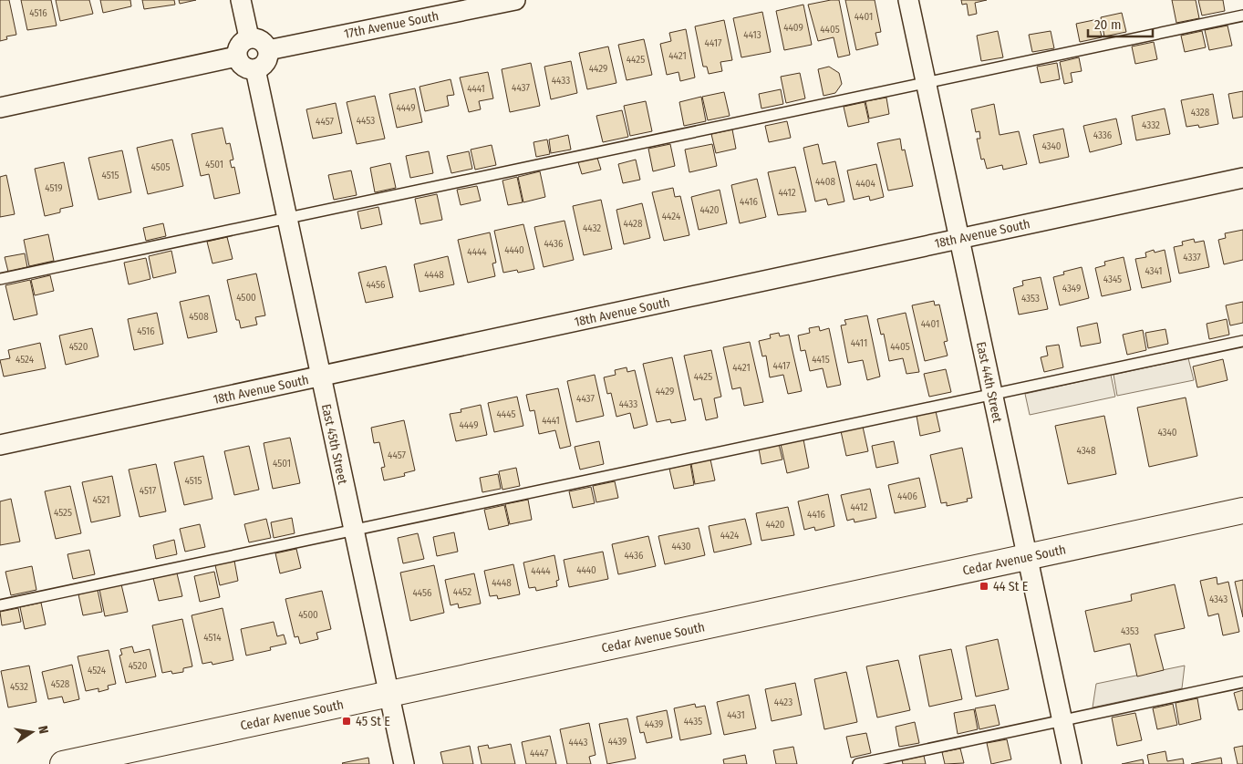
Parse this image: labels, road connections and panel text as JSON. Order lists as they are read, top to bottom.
{
  "streets": {
    "main road": ["Cedar Avenue South"],
    "street": [
      "17th Avenue South",
      "18th Avenue South",
      "East 44th Street",
      "East 45th Street"
    ]
  },
  "crossings": [
    ["17th Avenue South", "East 45th Street"],
    ["18th Avenue South", "East 44th Street"],
    ["18th Avenue South", "East 45th Street"],
    ["East 44th Street", "Cedar Avenue South"],
    ["East 45th Street", "Cedar Avenue South"]
  ],
  "places": {
    "transit": ["44 St E", "45 St E"]
  },
  "house_numbers": [
    "4516",
    "4401",
    "4409",
    "4405",
    "4413",
    "4417",
    "4421",
    "4425",
    "4429",
    "4433",
    "4437",
    "4441",
    "4449",
    "4328",
    "4453",
    "4457",
    "4332",
    "4336",
    "4340",
    "4501",
    "4505",
    "4515",
    "4408",
    "4404",
    "4519",
    "4412",
    "4416",
    "4420",
    "4424",
    "4428",
    "4432",
    "4436",
    "4440",
    "4444",
    "4337",
    "4341",
    "4448",
    "4345",
    "4456",
    "4349",
    "4500",
    "4353",
    "4508",
    "4401",
    "4516",
    "4411",
    "4520",
    "4405",
    "4524",
    "4415",
    "4417",
    "4421",
    "4425",
    "4429",
    "4437",
    "4433",
    "4445",
    "4441",
    "4449",
    "4340",
    "4348",
    "4457",
    "4501",
    "4515",
    "4517",
    "4406",
    "4521",
    "4412",
    "4525",
    "4416",
    "4420",
    "4424",
    "4430",
    "4436",
    "4440",
    "4444",
    "4448",
    "4452",
    "4456",
    "4343",
    "4500",
    "4353",
    "4514",
    "4520",
    "4524",
    "4528",
    "4532",
    "4423",
    "4431",
    "4435",
    "4439",
    "4439",
    "4443",
    "4447"
  ],
  "scale_bar": "20 m",
  "north": "right"
}
